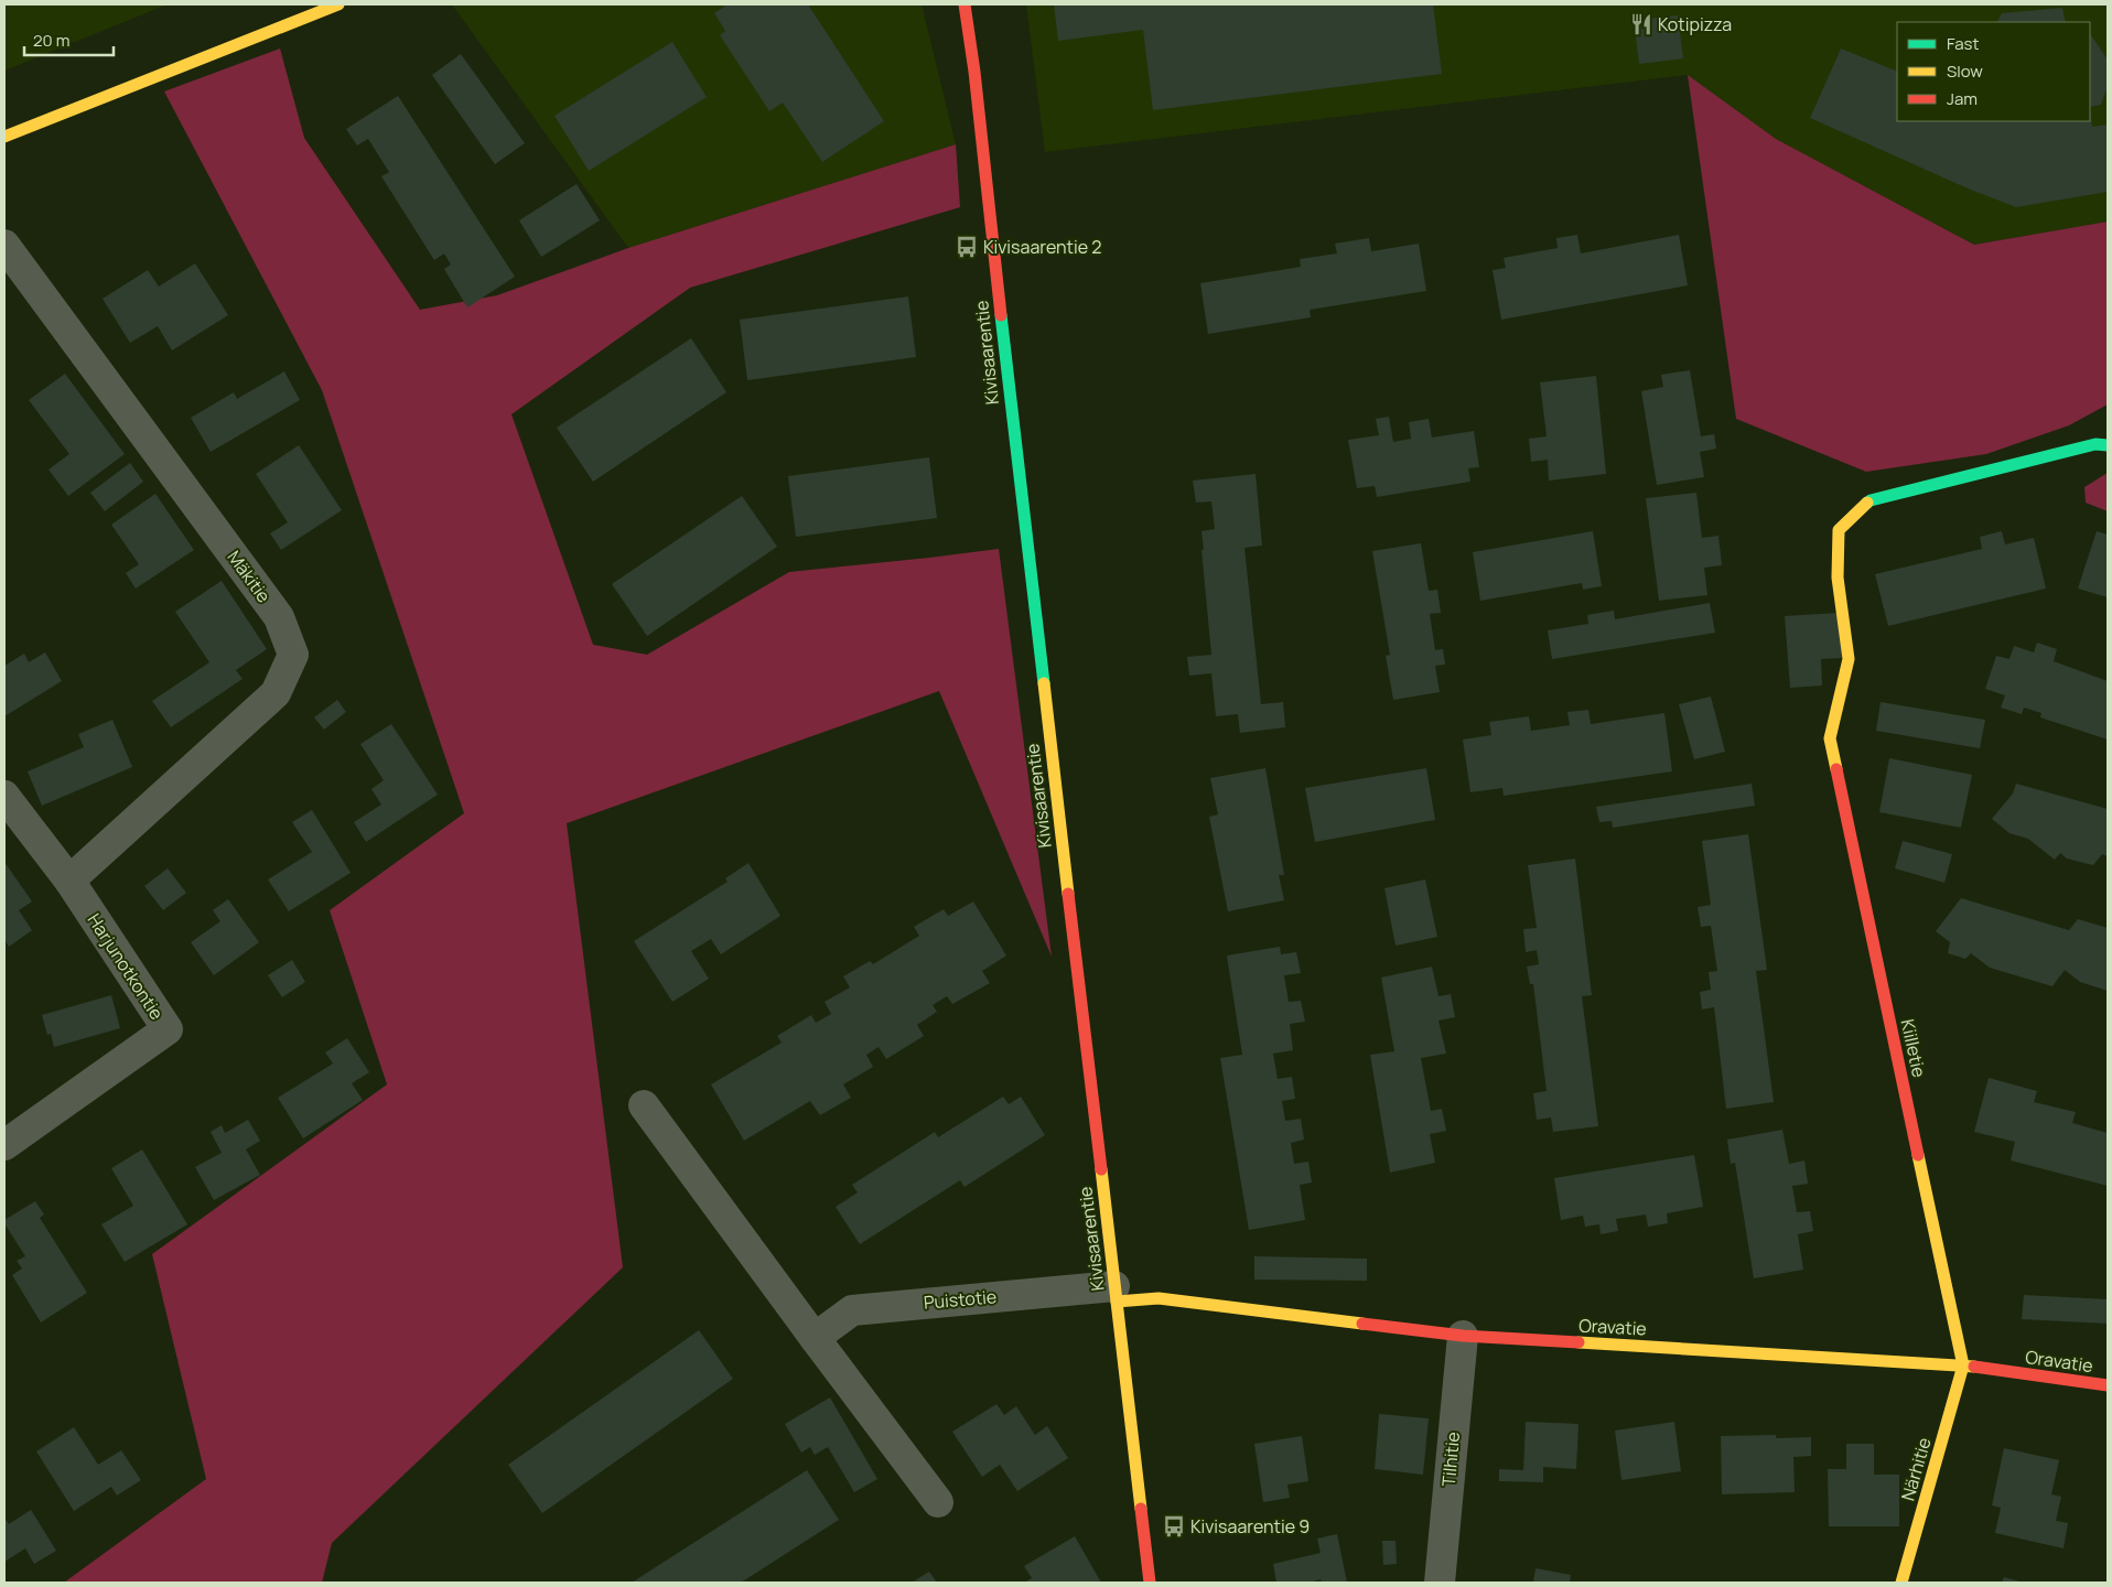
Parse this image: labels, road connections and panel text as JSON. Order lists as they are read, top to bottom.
{
  "streets": {
    "street": [
      "Kivisaarentie",
      "Mäkitie",
      "Harjunotkontie",
      "Kiilletie",
      "Puistotie",
      "Oravatie",
      "Tilhitie",
      "Närhitie"
    ]
  },
  "crossings": [
    ["Kivisaarentie", "Puistotie"],
    ["Kivisaarentie", "Oravatie"],
    ["Mäkitie", "Harjunotkontie"],
    ["Kiilletie", "Oravatie"],
    ["Kiilletie", "Närhitie"],
    ["Puistotie", "Oravatie"],
    ["Oravatie", "Tilhitie"],
    ["Oravatie", "Närhitie"]
  ],
  "places": {
    "restaurant": ["Kotipizza"],
    "bus stop": ["Kivisaarentie 2", "Kivisaarentie 9"]
  },
  "legend": ["Fast", "Slow", "Jam"],
  "scale_bar": "20 m"
}
